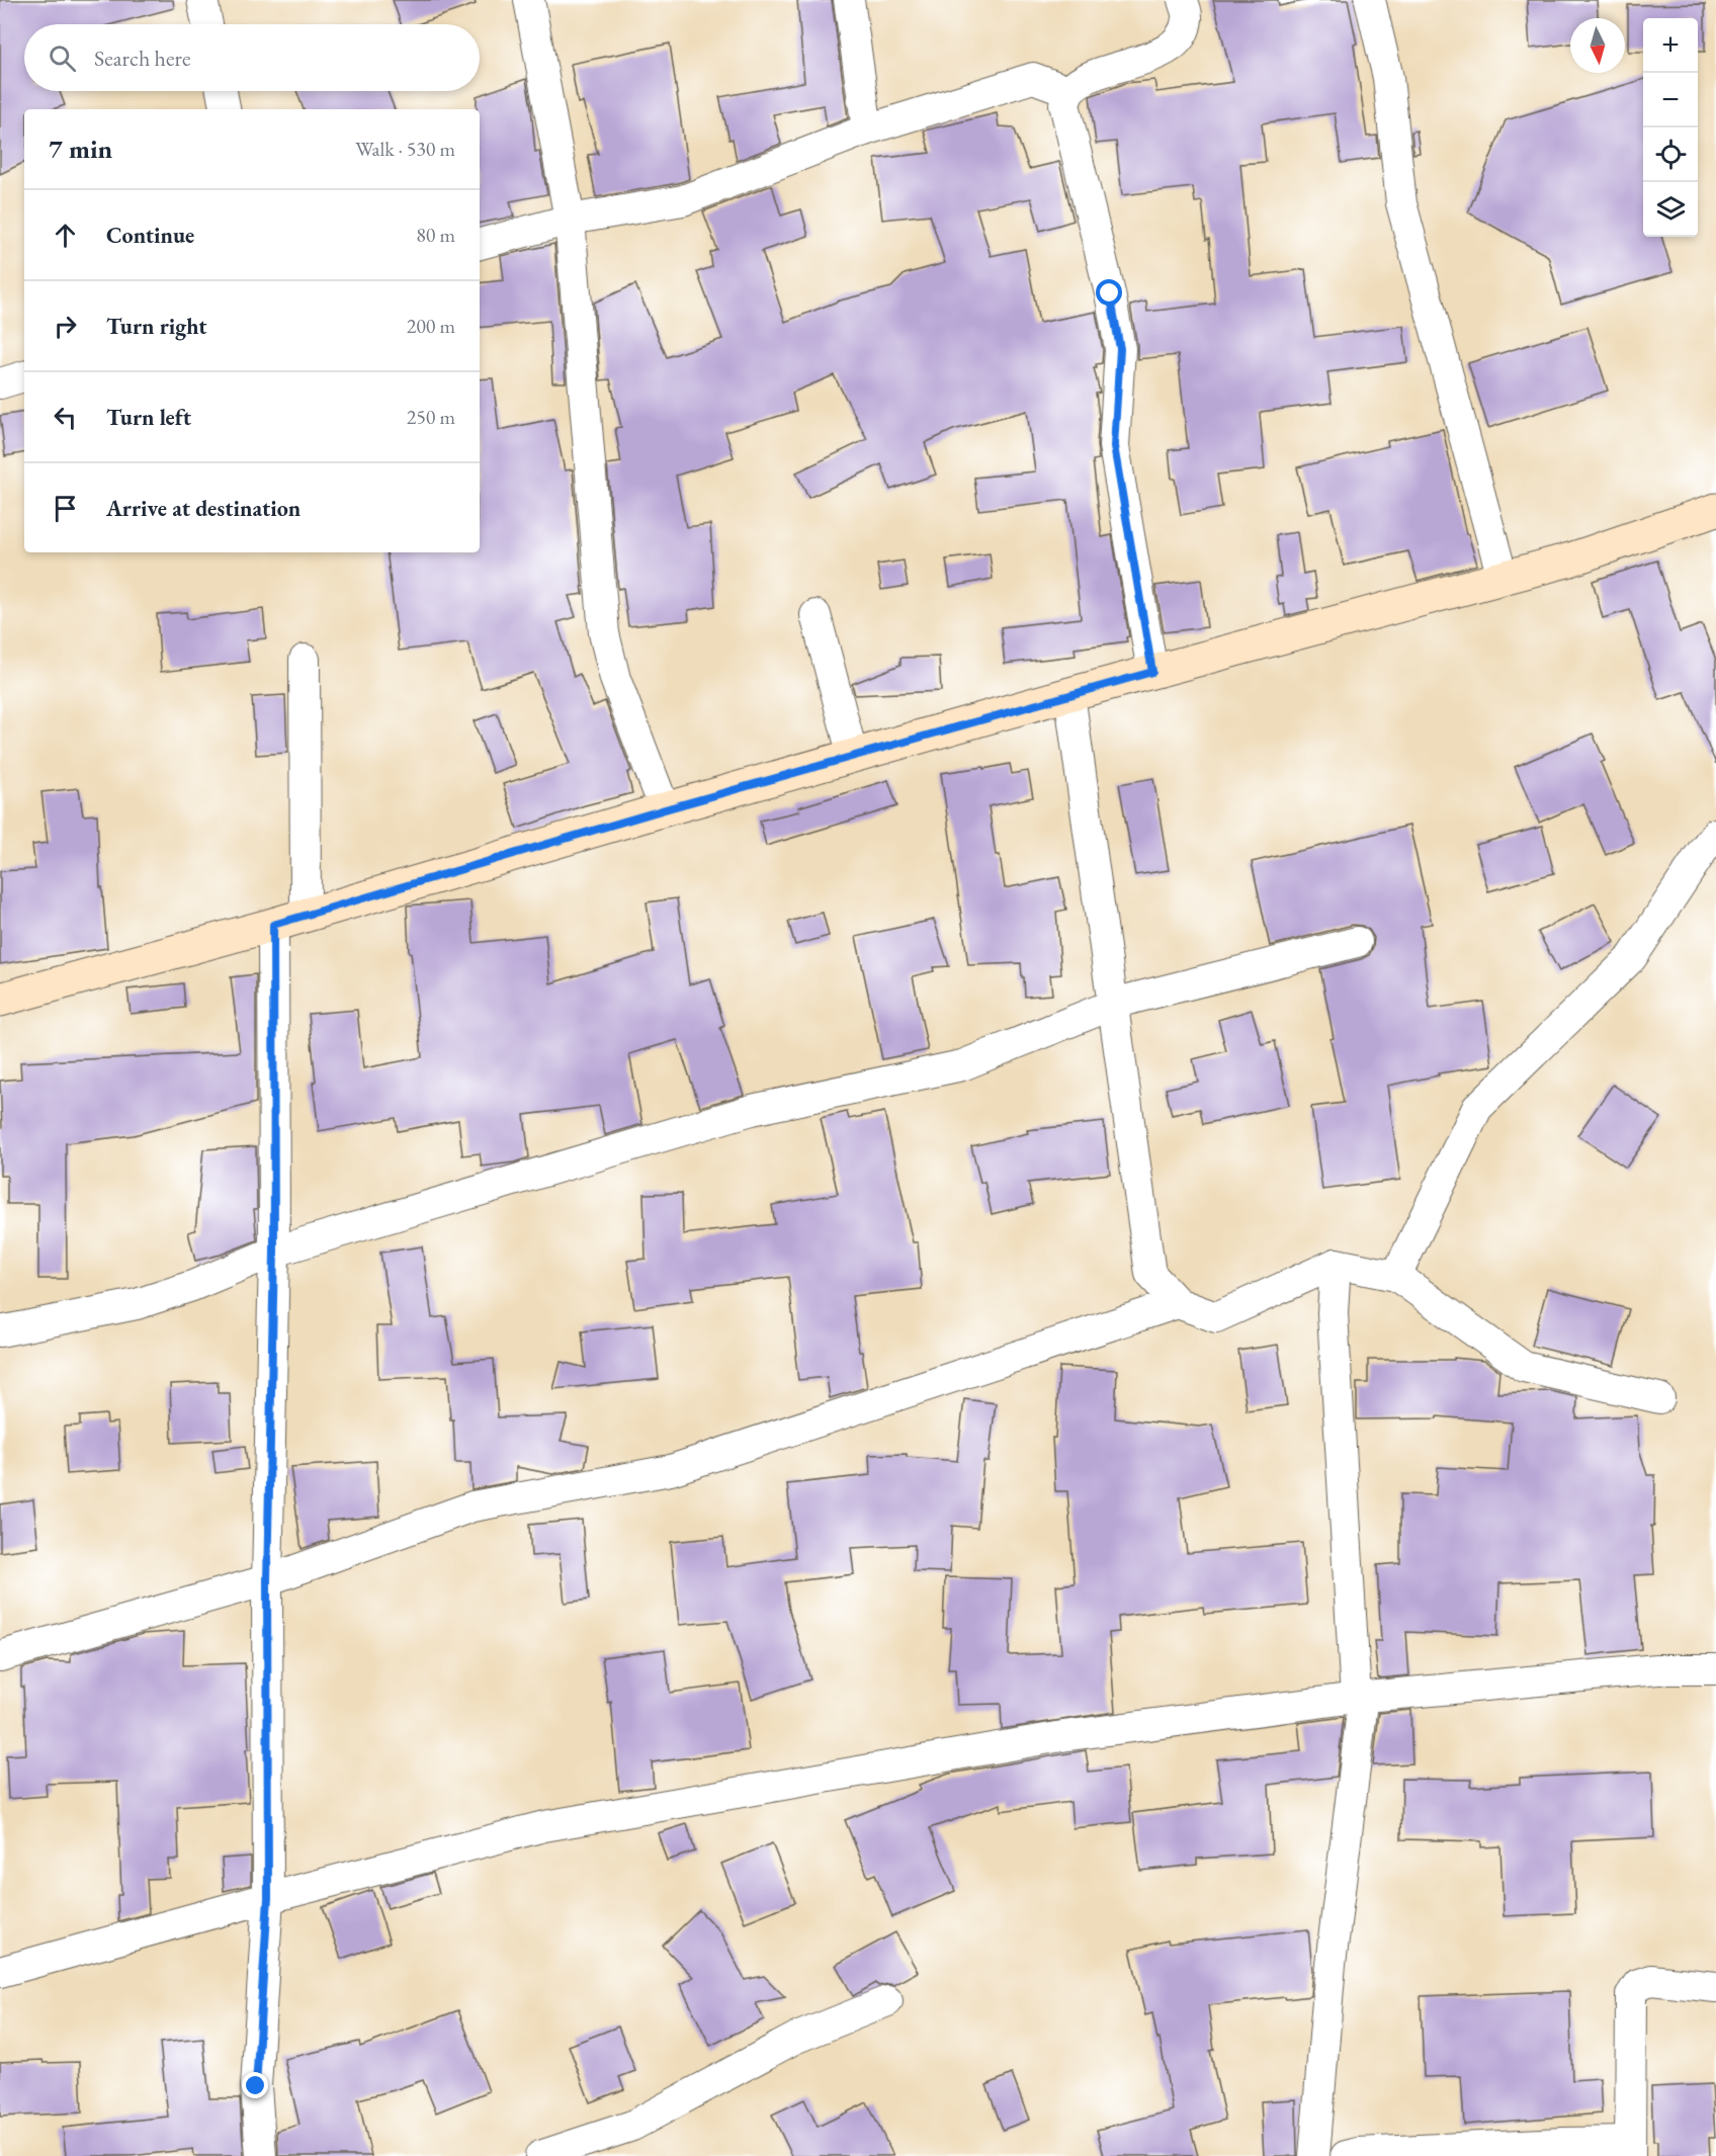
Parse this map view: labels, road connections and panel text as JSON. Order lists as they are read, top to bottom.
{
  "north": "bottom",
  "page": {
    "map_buttons": ["+", "−"],
    "search": "Search here",
    "heading": ["7 min", "Walk · 530 m"],
    "list": [
      ["Continue", "80 m"],
      ["Turn right", "200 m"],
      ["Turn left", "250 m"],
      "Arrive at destination"
    ]
  }
}
